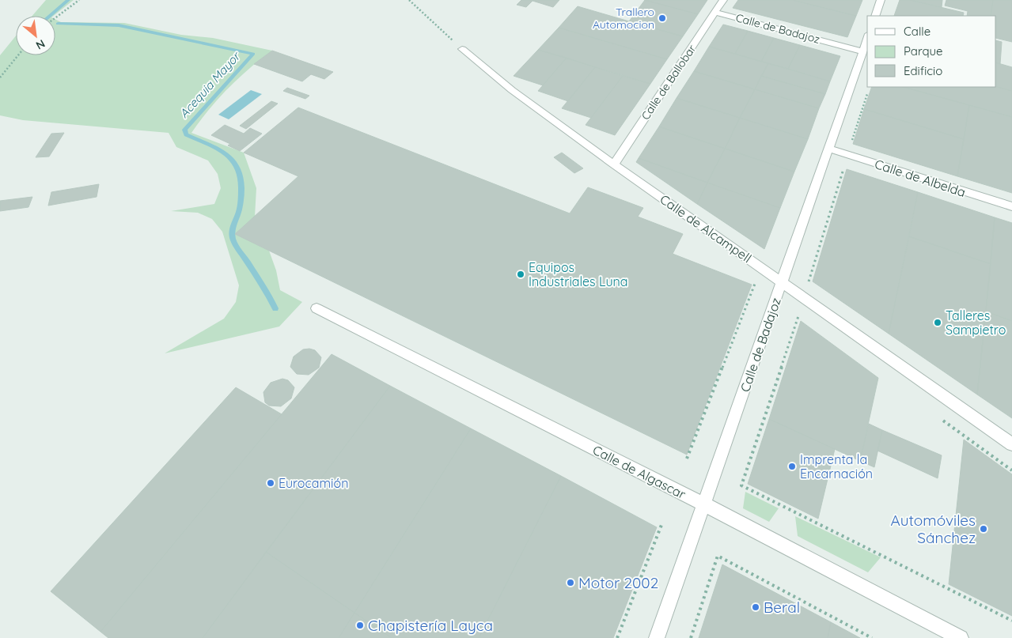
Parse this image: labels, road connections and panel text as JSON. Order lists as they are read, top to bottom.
{
  "streets": {
    "street": [
      "Calle de Badajoz",
      "Calle de Ballobar",
      "Calle de Albelda",
      "Calle de Alcampell",
      "Calle de Algascar"
    ]
  },
  "crossings": [
    ["Calle de Badajoz", "Calle de Ballobar"],
    ["Calle de Badajoz", "Calle de Albelda"],
    ["Calle de Badajoz", "Calle de Alcampell"],
    ["Calle de Badajoz", "Calle de Algascar"],
    ["Calle de Ballobar", "Calle de Alcampell"]
  ],
  "water": ["Acequia Mayor"],
  "places": [
    "Trallero Automocion",
    "Equipos Industriales Luna",
    "Talleres Sampietro",
    "Imprenta la Encarnación",
    "Eurocamión",
    "Automóviles Sánchez",
    "Motor 2002",
    "Beral",
    "Chapistería Layca"
  ],
  "legend": ["Calle", "Parque", "Edificio"],
  "north": "bottom right"
}
